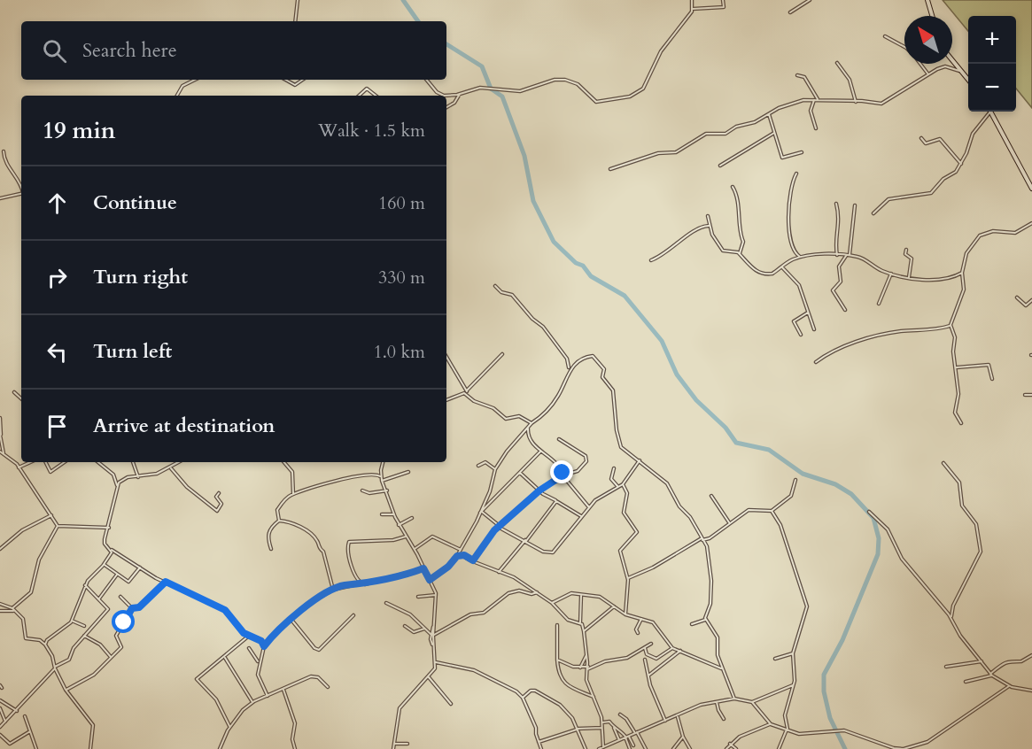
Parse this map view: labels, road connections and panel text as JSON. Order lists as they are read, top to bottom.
{
  "north": "top left",
  "page": {
    "map_buttons": ["+", "−"],
    "search": "Search here",
    "heading": ["19 min", "Walk · 1.5 km"],
    "list": [
      ["Continue", "160 m"],
      ["Turn right", "330 m"],
      ["Turn left", "1.0 km"],
      "Arrive at destination"
    ]
  }
}
